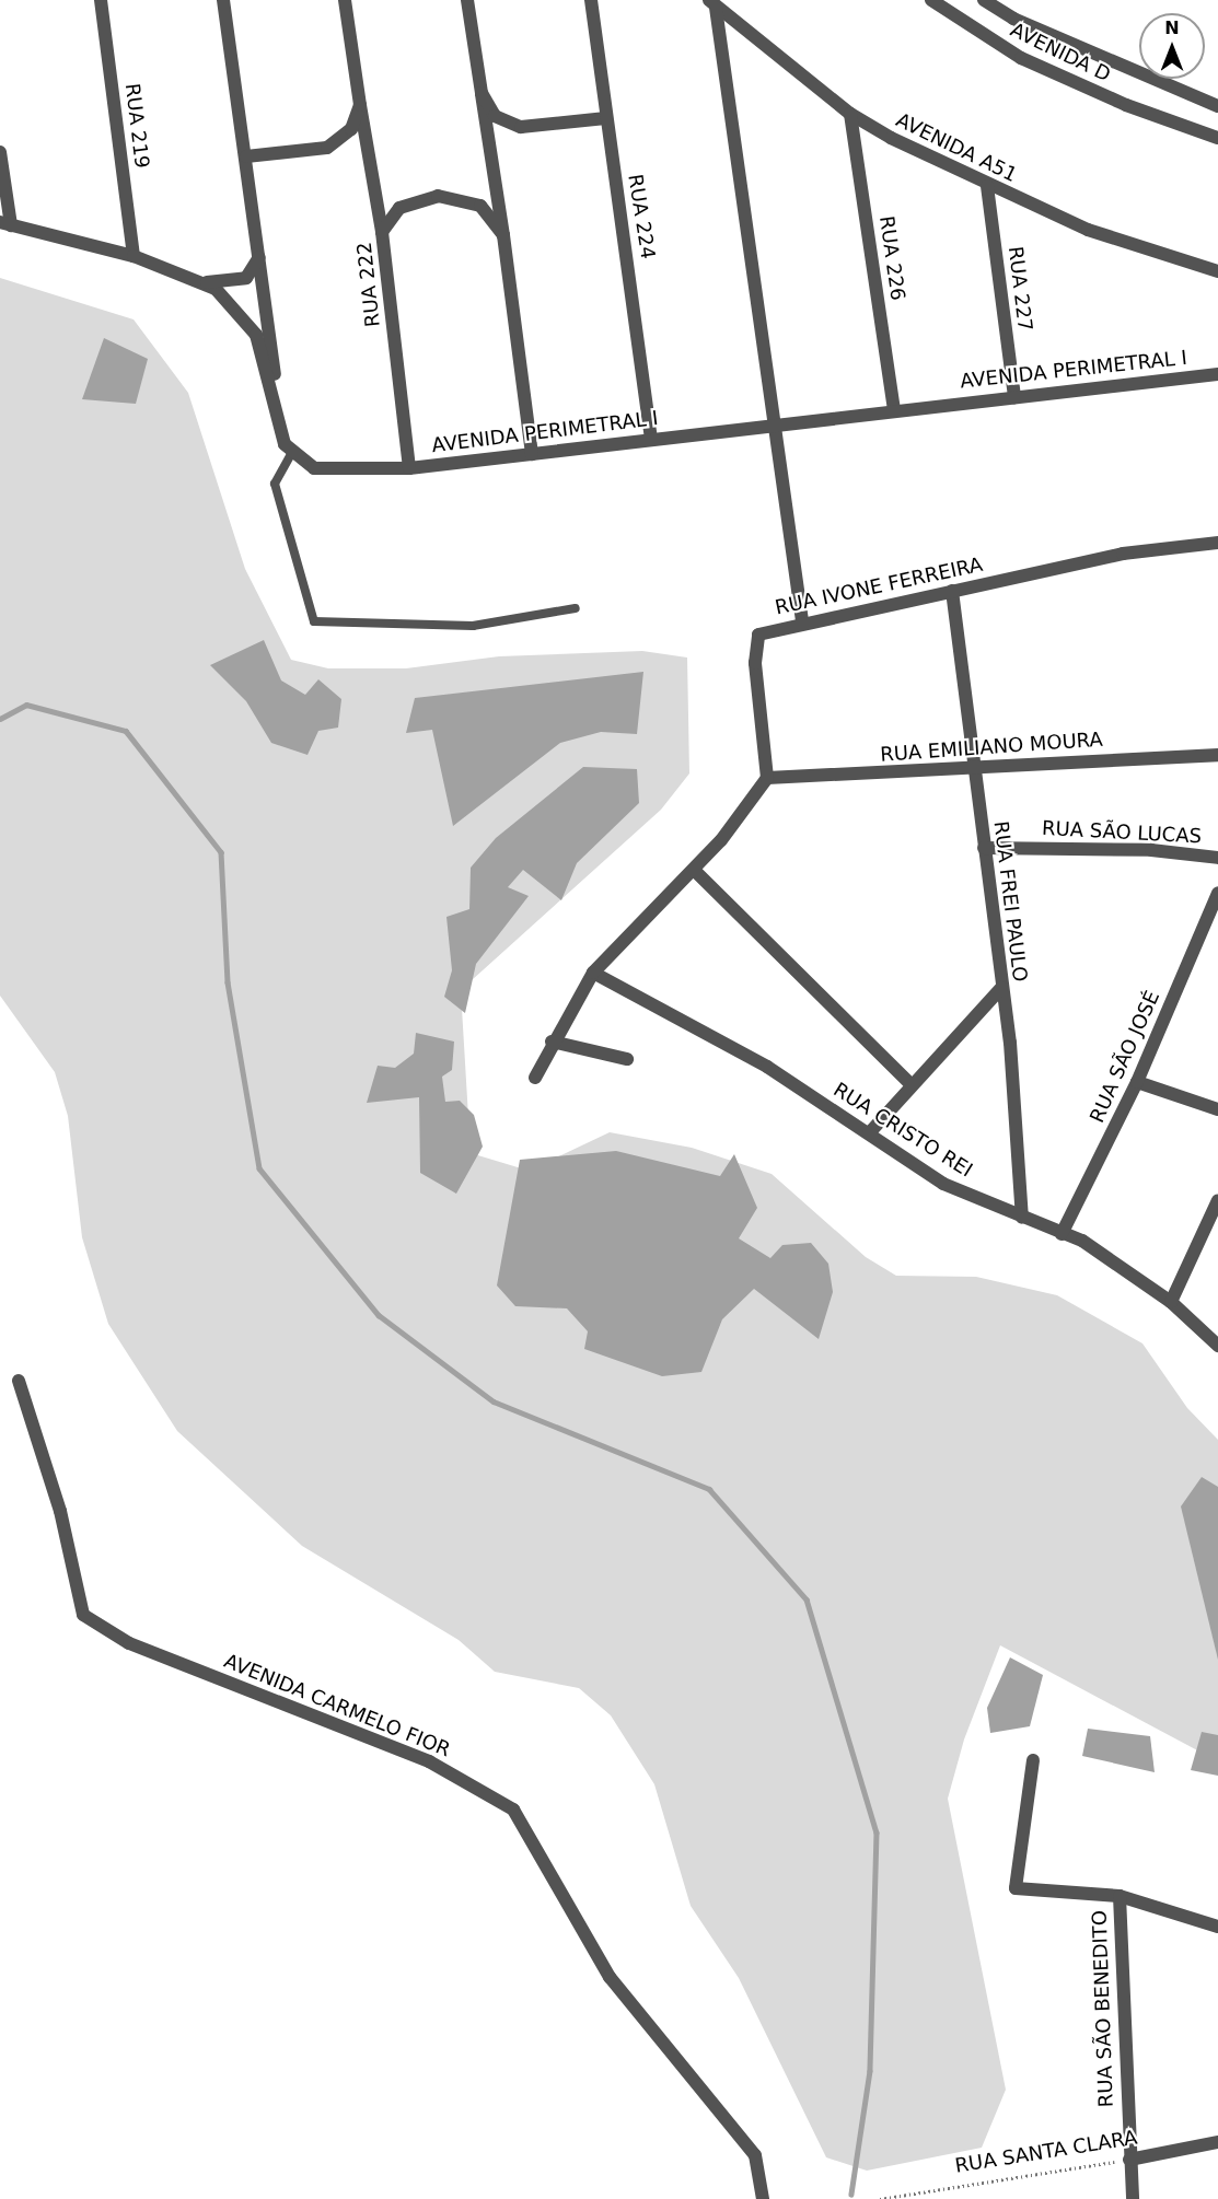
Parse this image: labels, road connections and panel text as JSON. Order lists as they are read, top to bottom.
{
  "streets": {
    "street": [
      "AVENIDA D",
      "RUA 219",
      "AVENIDA A51",
      "RUA 224",
      "RUA 226",
      "RUA 222",
      "RUA 227",
      "AVENIDA PERIMETRAL I",
      "RUA IVONE FERREIRA",
      "RUA EMILIANO MOURA",
      "RUA SÃO LUCAS",
      "RUA FREI PAULO",
      "RUA SÃO JOSÉ",
      "RUA CRISTO REI",
      "AVENIDA CARMELO FIOR",
      "RUA SÃO BENEDITO",
      "RUA SANTA CLARA"
    ]
  },
  "crossings": [
    ["AVENIDA A51", "RUA 226"],
    ["AVENIDA A51", "RUA 227"],
    ["RUA 224", "AVENIDA PERIMETRAL I"],
    ["RUA 226", "AVENIDA PERIMETRAL I"],
    ["RUA 222", "AVENIDA PERIMETRAL I"],
    ["RUA 227", "AVENIDA PERIMETRAL I"],
    ["RUA IVONE FERREIRA", "RUA EMILIANO MOURA"],
    ["RUA IVONE FERREIRA", "RUA FREI PAULO"],
    ["RUA EMILIANO MOURA", "RUA FREI PAULO"],
    ["RUA SÃO LUCAS", "RUA FREI PAULO"],
    ["RUA FREI PAULO", "RUA CRISTO REI"],
    ["RUA SÃO JOSÉ", "RUA CRISTO REI"],
    ["RUA SÃO BENEDITO", "RUA SANTA CLARA"]
  ],
  "north": "top"
}
